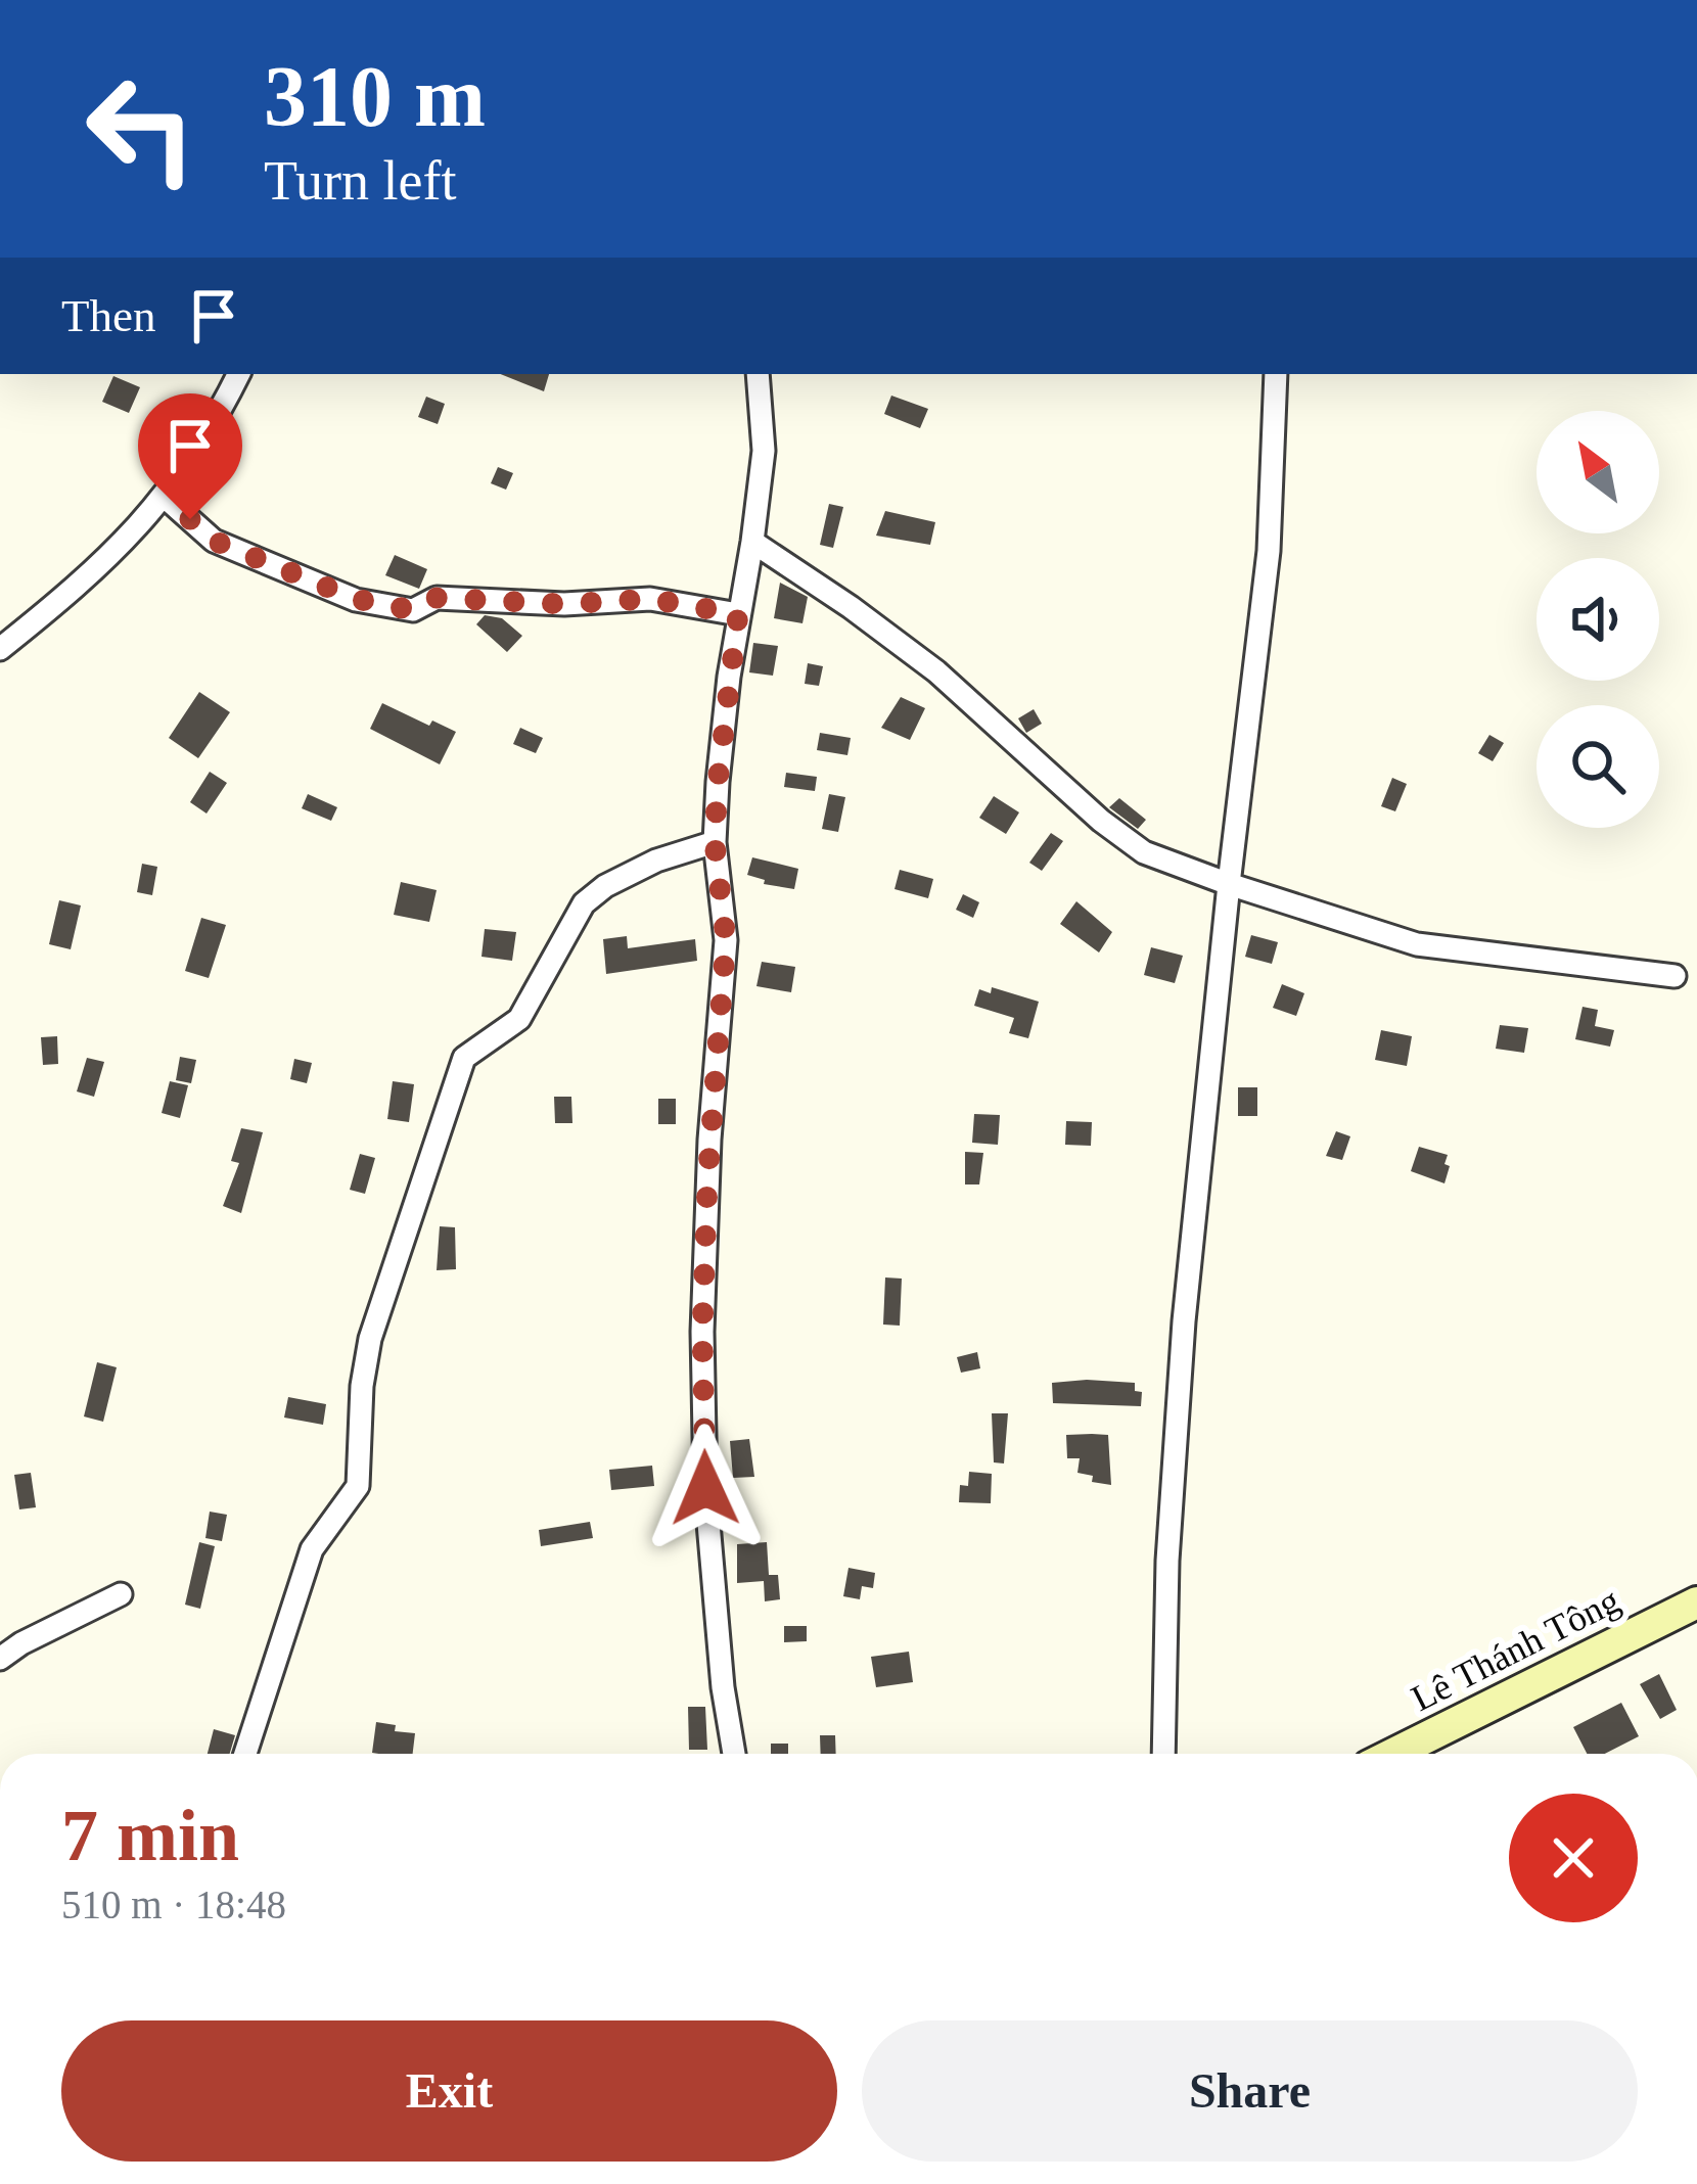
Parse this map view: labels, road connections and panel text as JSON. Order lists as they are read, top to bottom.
{
  "streets": {
    "street": ["Lê Thánh Tông"]
  },
  "north": "top left",
  "page": {
    "turn": ["310 m", "Turn left"],
    "then": "Then",
    "heading": ["7 min", "510 m · 18:48"],
    "buttons": ["Exit", "Share"]
  }
}
